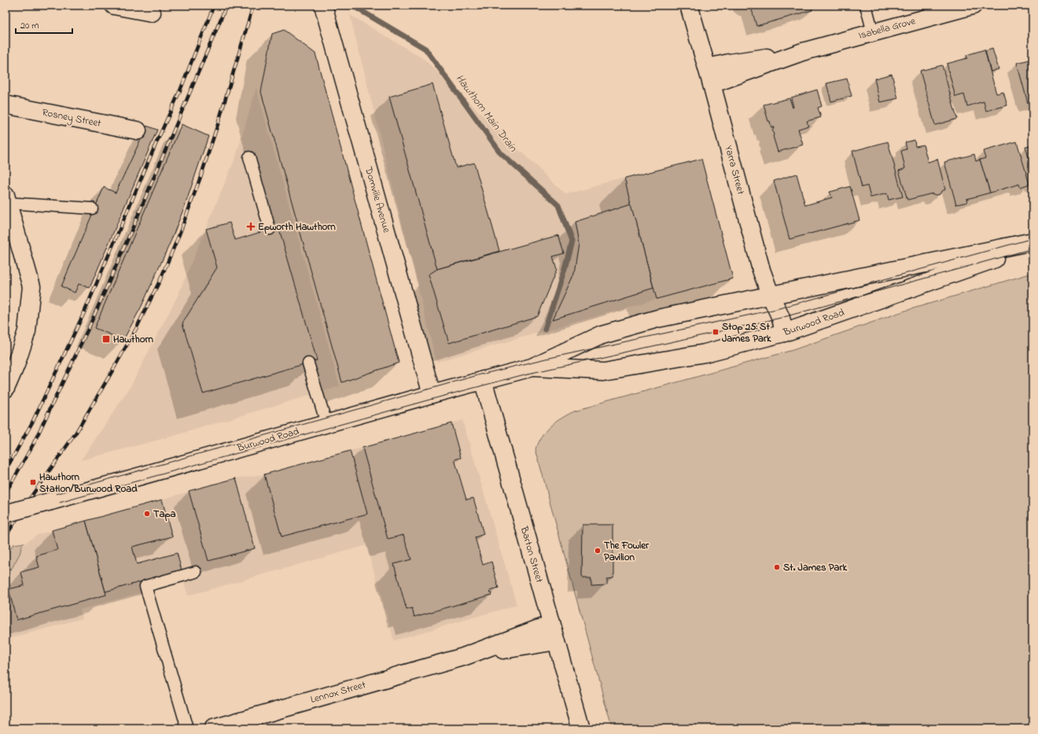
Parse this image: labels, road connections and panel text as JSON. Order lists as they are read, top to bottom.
{
  "streets": {
    "street": [
      "Isabella Grove",
      "Rosney Street",
      "Yarra Street",
      "Domville Avenue",
      "Burwood Road",
      "Barton Street",
      "Lennox Street"
    ]
  },
  "crossings": [
    ["Isabella Grove", "Yarra Street"],
    ["Yarra Street", "Burwood Road"],
    ["Domville Avenue", "Burwood Road"],
    ["Burwood Road", "Barton Street"],
    ["Barton Street", "Lennox Street"]
  ],
  "water": ["Hawthorn Main Drain"],
  "places": {
    "health": ["Epworth Hawthorn"],
    "transit": ["Stop 25: St James Park", "Hawthorn", "Hawthorn Station/Burwood Road"],
    "other": ["Tapa", "The Fowler Pavilion", "St. James Park"]
  },
  "scale_bar": "20 m"
}
